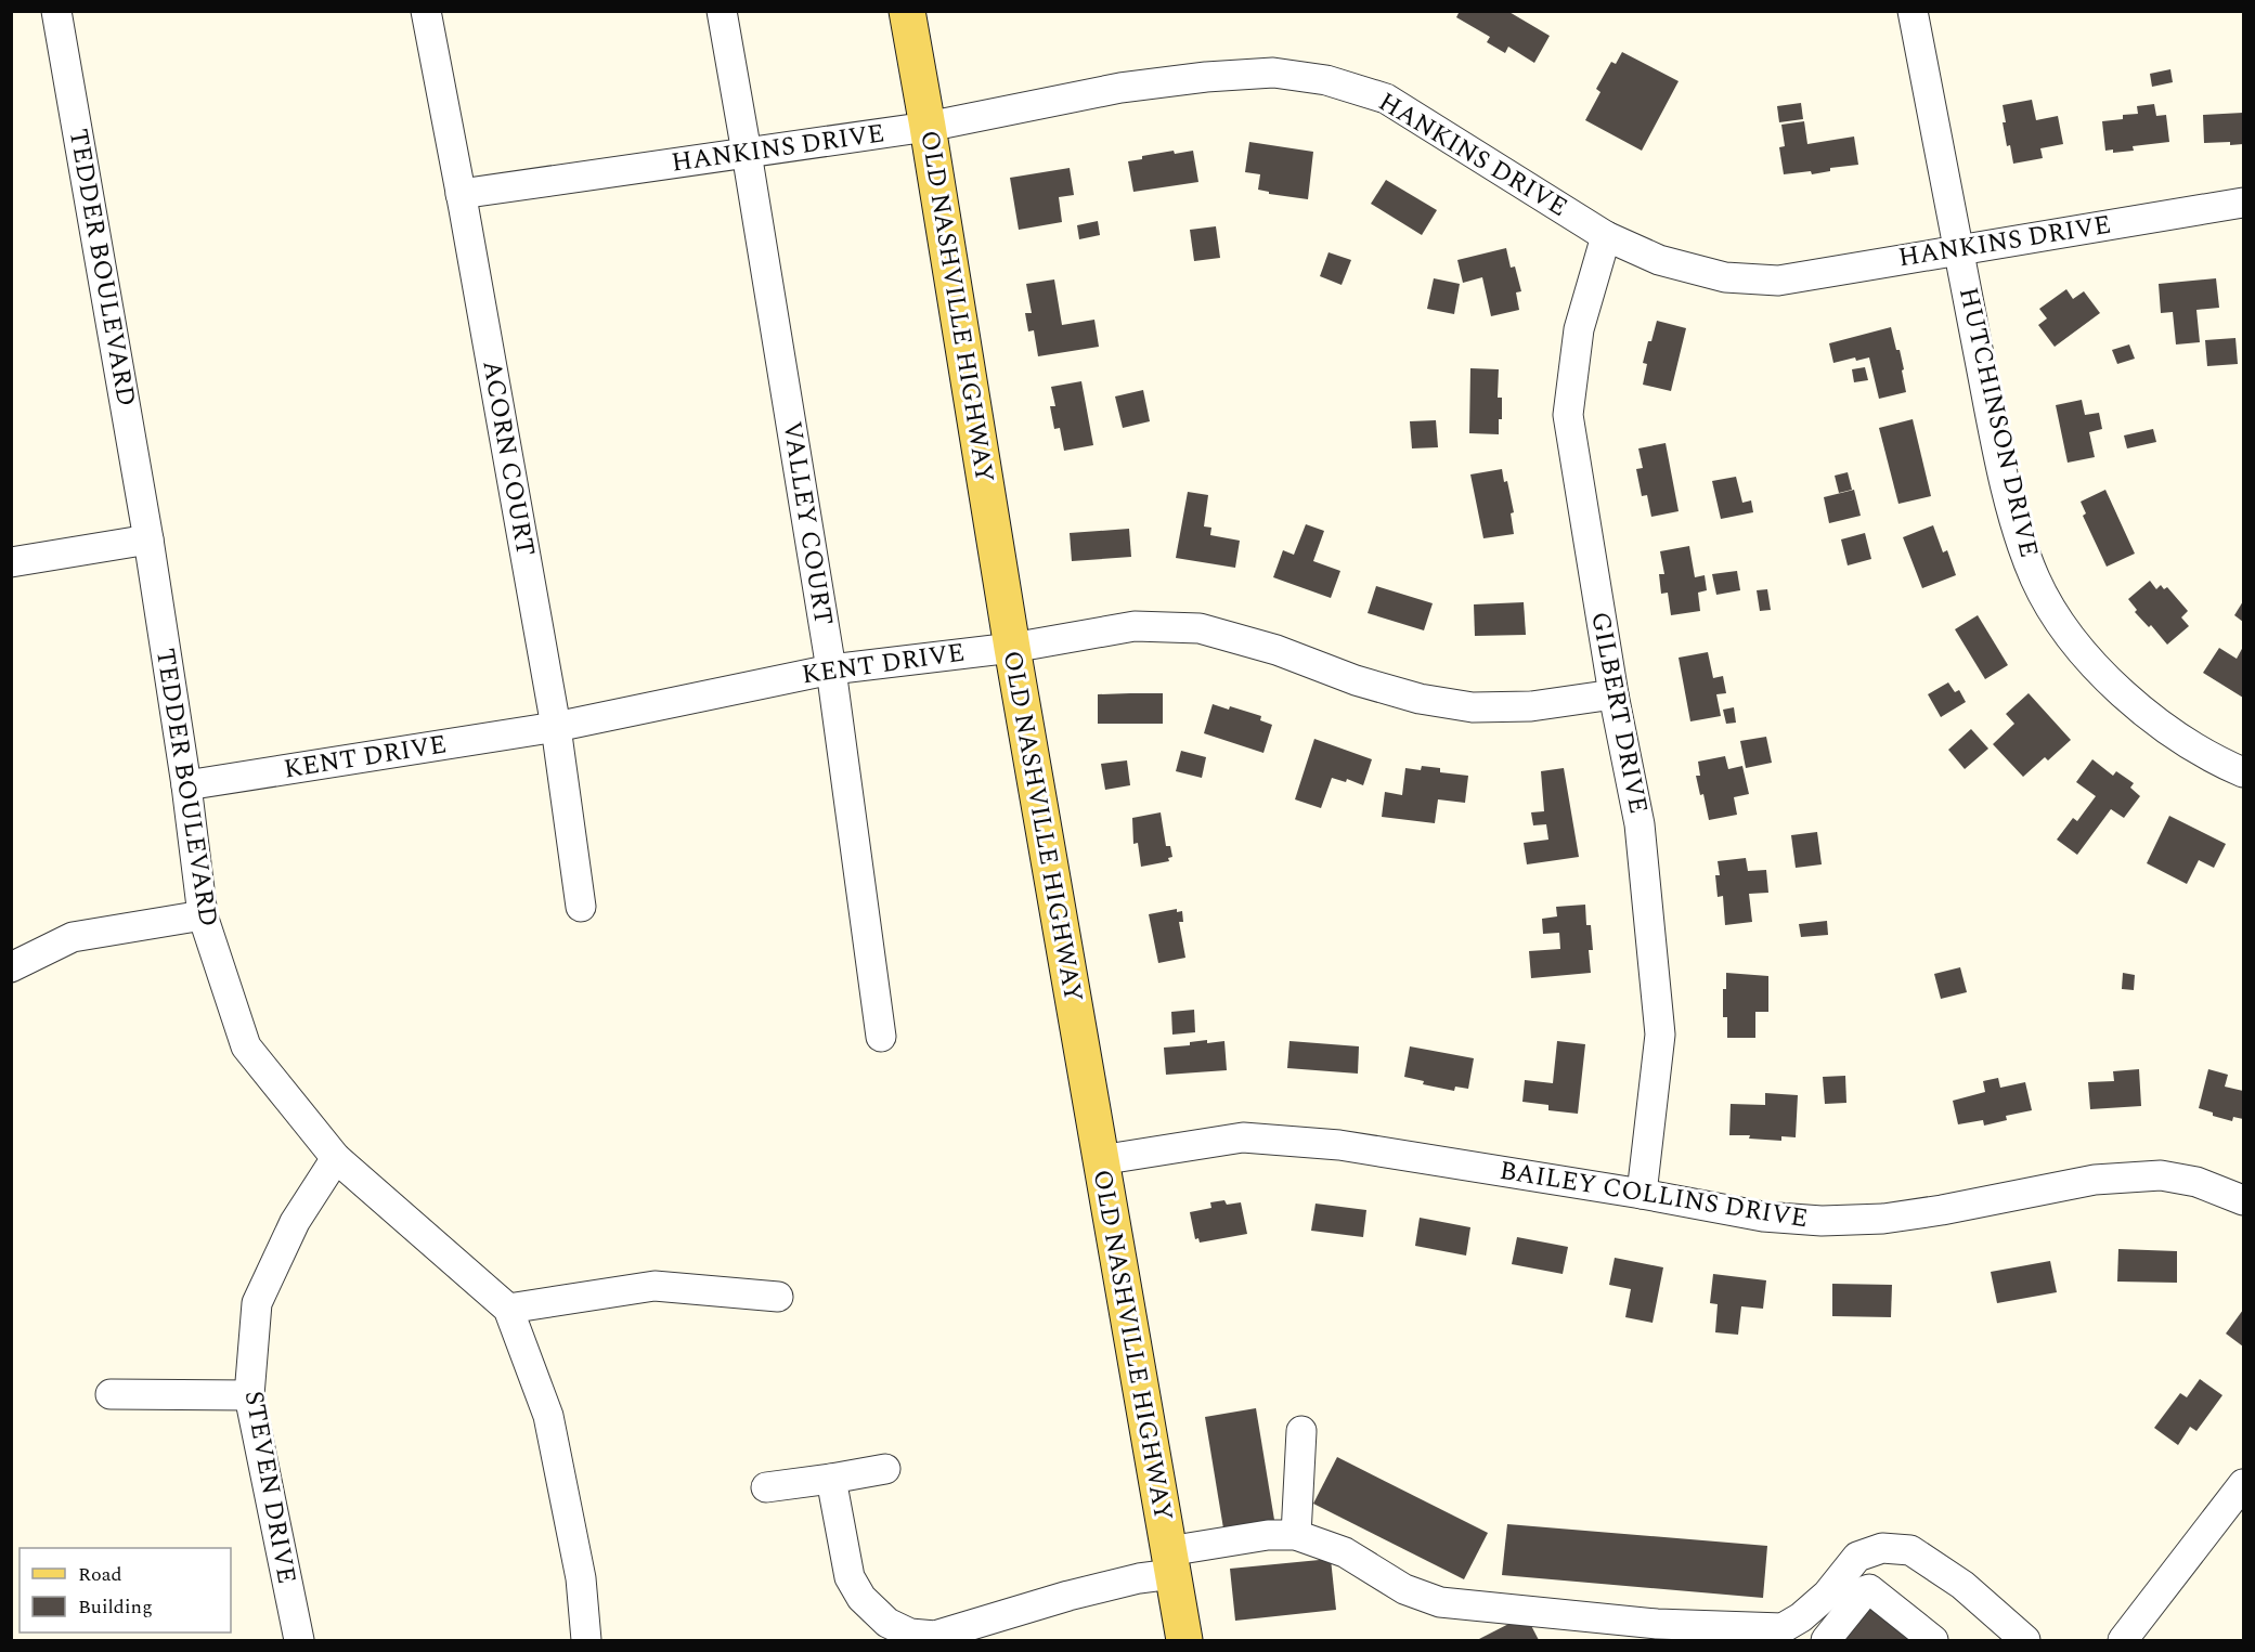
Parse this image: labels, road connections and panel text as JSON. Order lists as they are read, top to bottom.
{
  "streets": {
    "main road": ["OLD NASHVILLE HIGHWAY"],
    "street": [
      "HANKINS DRIVE",
      "TEDDER BOULEVARD",
      "HUTCHINSON DRIVE",
      "ACORN COURT",
      "VALLEY COURT",
      "KENT DRIVE",
      "GILBERT DRIVE",
      "BAILEY COLLINS DRIVE",
      "STEVEN DRIVE"
    ]
  },
  "crossings": [
    ["HANKINS DRIVE", "OLD NASHVILLE HIGHWAY"],
    ["HANKINS DRIVE", "HUTCHINSON DRIVE"],
    ["HANKINS DRIVE", "ACORN COURT"],
    ["HANKINS DRIVE", "VALLEY COURT"],
    ["HANKINS DRIVE", "GILBERT DRIVE"],
    ["TEDDER BOULEVARD", "KENT DRIVE"],
    ["TEDDER BOULEVARD", "STEVEN DRIVE"],
    ["OLD NASHVILLE HIGHWAY", "KENT DRIVE"],
    ["OLD NASHVILLE HIGHWAY", "BAILEY COLLINS DRIVE"],
    ["ACORN COURT", "KENT DRIVE"],
    ["VALLEY COURT", "KENT DRIVE"],
    ["KENT DRIVE", "GILBERT DRIVE"],
    ["GILBERT DRIVE", "BAILEY COLLINS DRIVE"]
  ],
  "legend": ["Road", "Building"]
}
